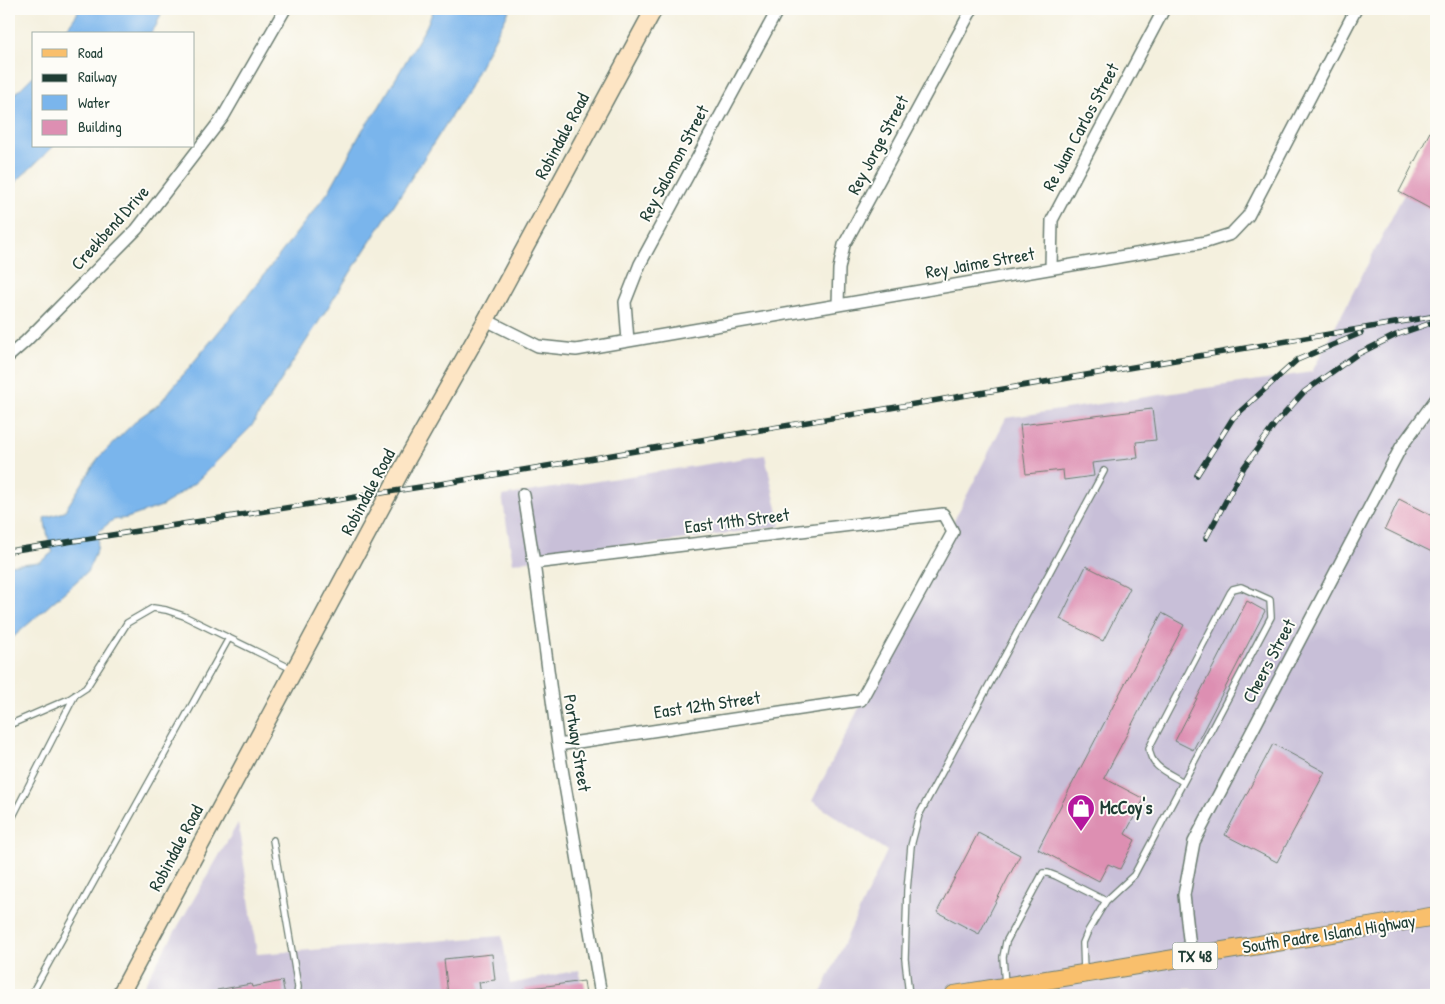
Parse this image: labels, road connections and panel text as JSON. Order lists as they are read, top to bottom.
{
  "streets": {
    "main road": ["South Padre Island Highway", "TX 48"],
    "street": [
      "Re Juan Carlos Street",
      "Robindale Road",
      "Rey Jorge Street",
      "Rey Salomon Street",
      "Creekbend Drive",
      "Rey Jaime Street",
      "East 11th Street",
      "Cheers Street",
      "East 12th Street",
      "Portway Street"
    ]
  },
  "crossings": [
    ["Re Juan Carlos Street", "Rey Jaime Street"],
    ["Robindale Road", "Rey Jaime Street"],
    ["Rey Jorge Street", "Rey Jaime Street"],
    ["Rey Salomon Street", "Rey Jaime Street"],
    ["East 11th Street", "East 12th Street"],
    ["East 11th Street", "Portway Street"],
    ["Cheers Street", "South Padre Island Highway"],
    ["East 12th Street", "Portway Street"]
  ],
  "places": {
    "shop": ["McCoy's"]
  },
  "legend": [
    "Road",
    "Railway",
    "Water",
    "Building"
  ]
}
